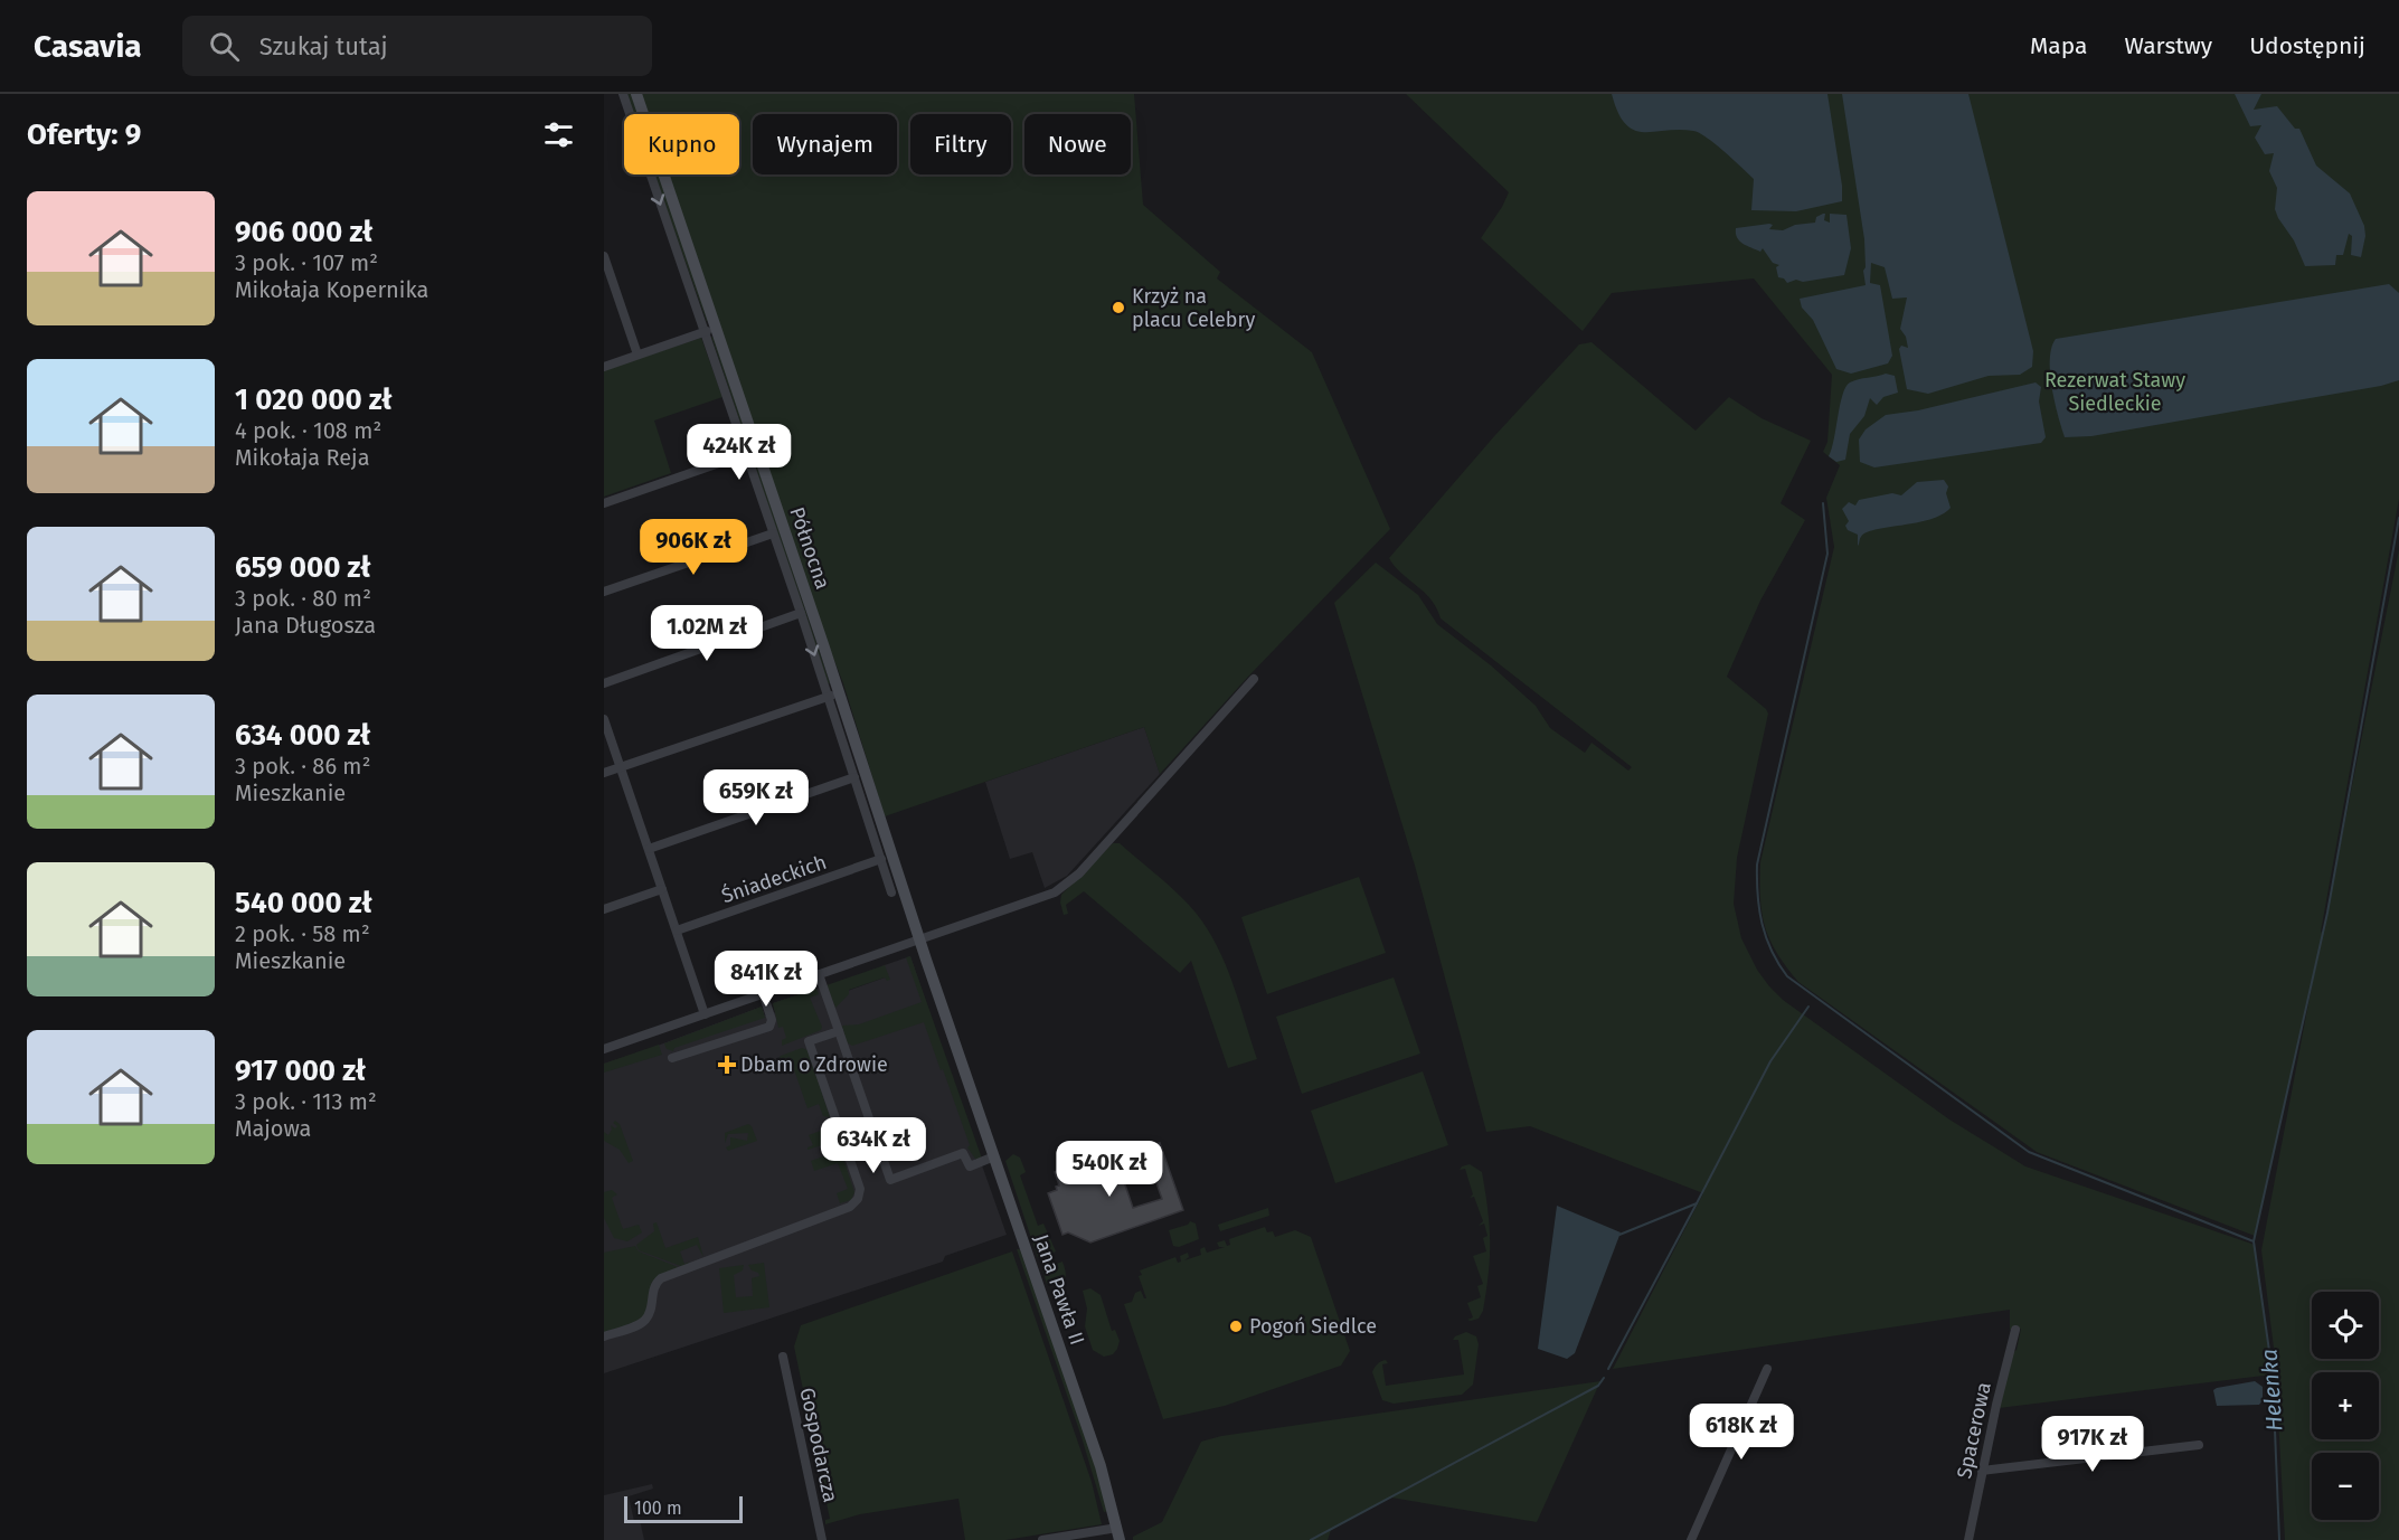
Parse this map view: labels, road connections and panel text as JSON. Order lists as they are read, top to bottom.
{
  "streets": {
    "main road": ["Północna", "Jana Pawła II"],
    "street": ["Śniadeckich", "Spacerowa", "Gospodarcza"]
  },
  "crossings": [
    ["Północna", "Śniadeckich"],
    ["Północna", "Jana Pawła II"]
  ],
  "water": ["Helenka"],
  "parks": ["Rezerwat Stawy Siedleckie"],
  "places": {
    "other": ["Krzyż na placu Celebry", "Pogoń Siedlce"],
    "health": ["Dbam o Zdrowie"]
  },
  "scale_bar": "100 m",
  "page": {
    "header": "Casavia",
    "search": "Szukaj tutaj",
    "nav": ["Mapa", "Warstwy", "Udostępnij"],
    "heading": "Oferty: 9",
    "chip": [
      "Kupno",
      "Wynajem",
      "Filtry",
      "Nowe"
    ],
    "list": [
      {
        "name": "906 000 zł",
        "note": "3 pok. · 107 m² · Mikołaja Kopernika"
      },
      {
        "name": "1 020 000 zł",
        "note": "4 pok. · 108 m² · Mikołaja Reja"
      },
      {
        "name": "659 000 zł",
        "note": "3 pok. · 80 m² · Jana Długosza"
      },
      {
        "name": "634 000 zł",
        "note": "3 pok. · 86 m² · Mieszkanie"
      },
      {
        "name": "540 000 zł",
        "note": "2 pok. · 58 m² · Mieszkanie"
      },
      {
        "name": "917 000 zł",
        "note": "3 pok. · 113 m² · Majowa"
      }
    ],
    "price": [
      "424K zł",
      "906K zł",
      "1.02M zł",
      "659K zł",
      "841K zł",
      "634K zł",
      "540K zł",
      "618K zł",
      "917K zł"
    ],
    "map_buttons": ["+", "−"],
    "scale": "100 m"
  }
}
